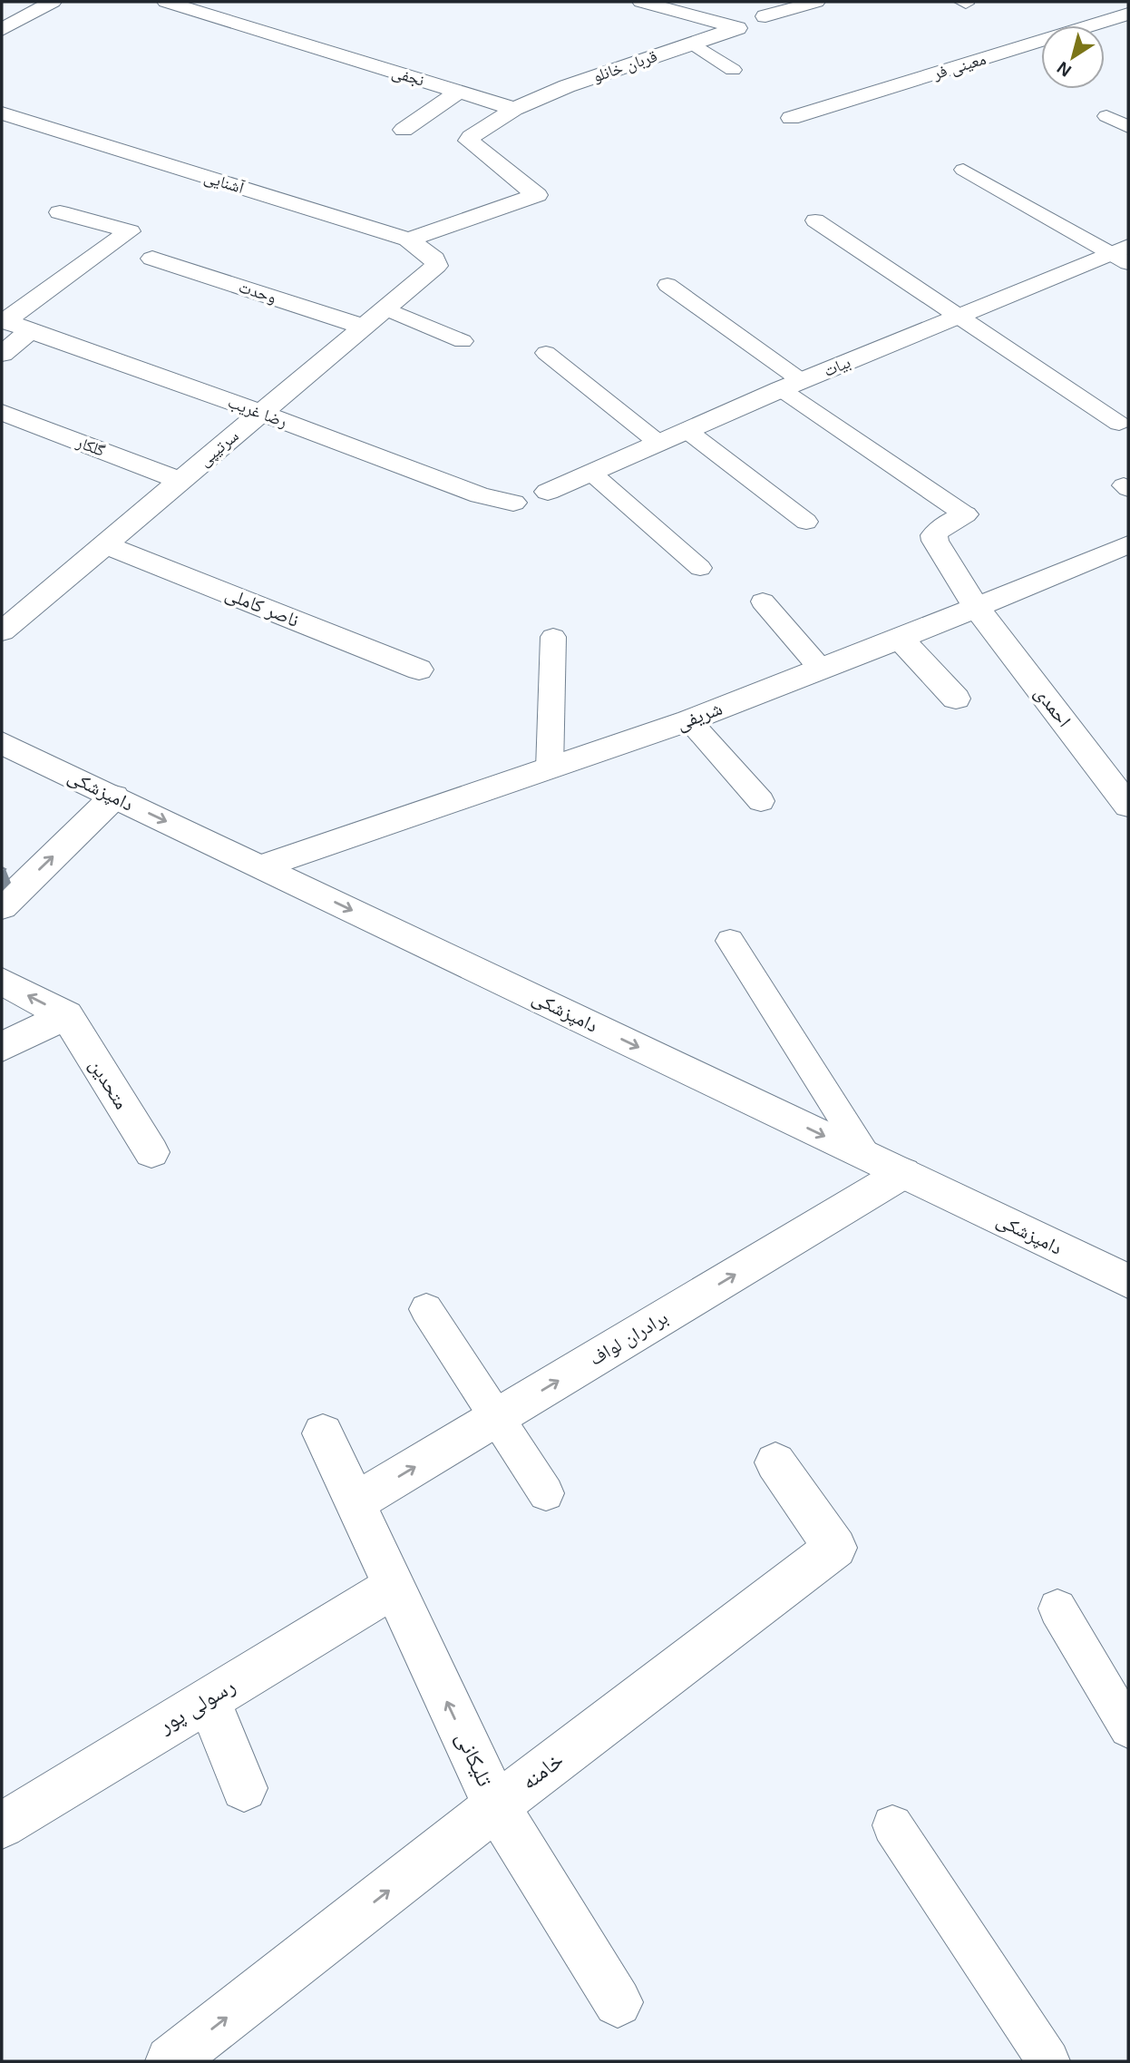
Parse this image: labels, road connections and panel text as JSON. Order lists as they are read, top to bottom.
{
  "streets": {
    "street": [
      "قربان خانلو",
      "معینی فر",
      "نجفی",
      "آشنایی",
      "وحدت",
      "بیات",
      "رضا غریب",
      "گلکار",
      "سرتیپی",
      "ناصر کاملی",
      "احمدی",
      "شریفی",
      "دامپزشکی",
      "متحدین",
      "برادران لواف",
      "رسولی پور",
      "تلیکانی",
      "خامنه"
    ]
  },
  "crossings": [
    ["قربان خانلو", "نجفی"],
    ["آشنایی", "سرتیپی"],
    ["وحدت", "سرتیپی"],
    ["رضا غریب", "سرتیپی"],
    ["گلکار", "سرتیپی"],
    ["سرتیپی", "ناصر کاملی"],
    ["احمدی", "شریفی"],
    ["شریفی", "دامپزشکی"],
    ["دامپزشکی", "برادران لواف"],
    ["برادران لواف", "تلیکانی"],
    ["رسولی پور", "تلیکانی"],
    ["تلیکانی", "خامنه"]
  ],
  "one_way": ["دامپزشکی", "برادران لواف", "خامنه"],
  "north": "bottom left"
}
